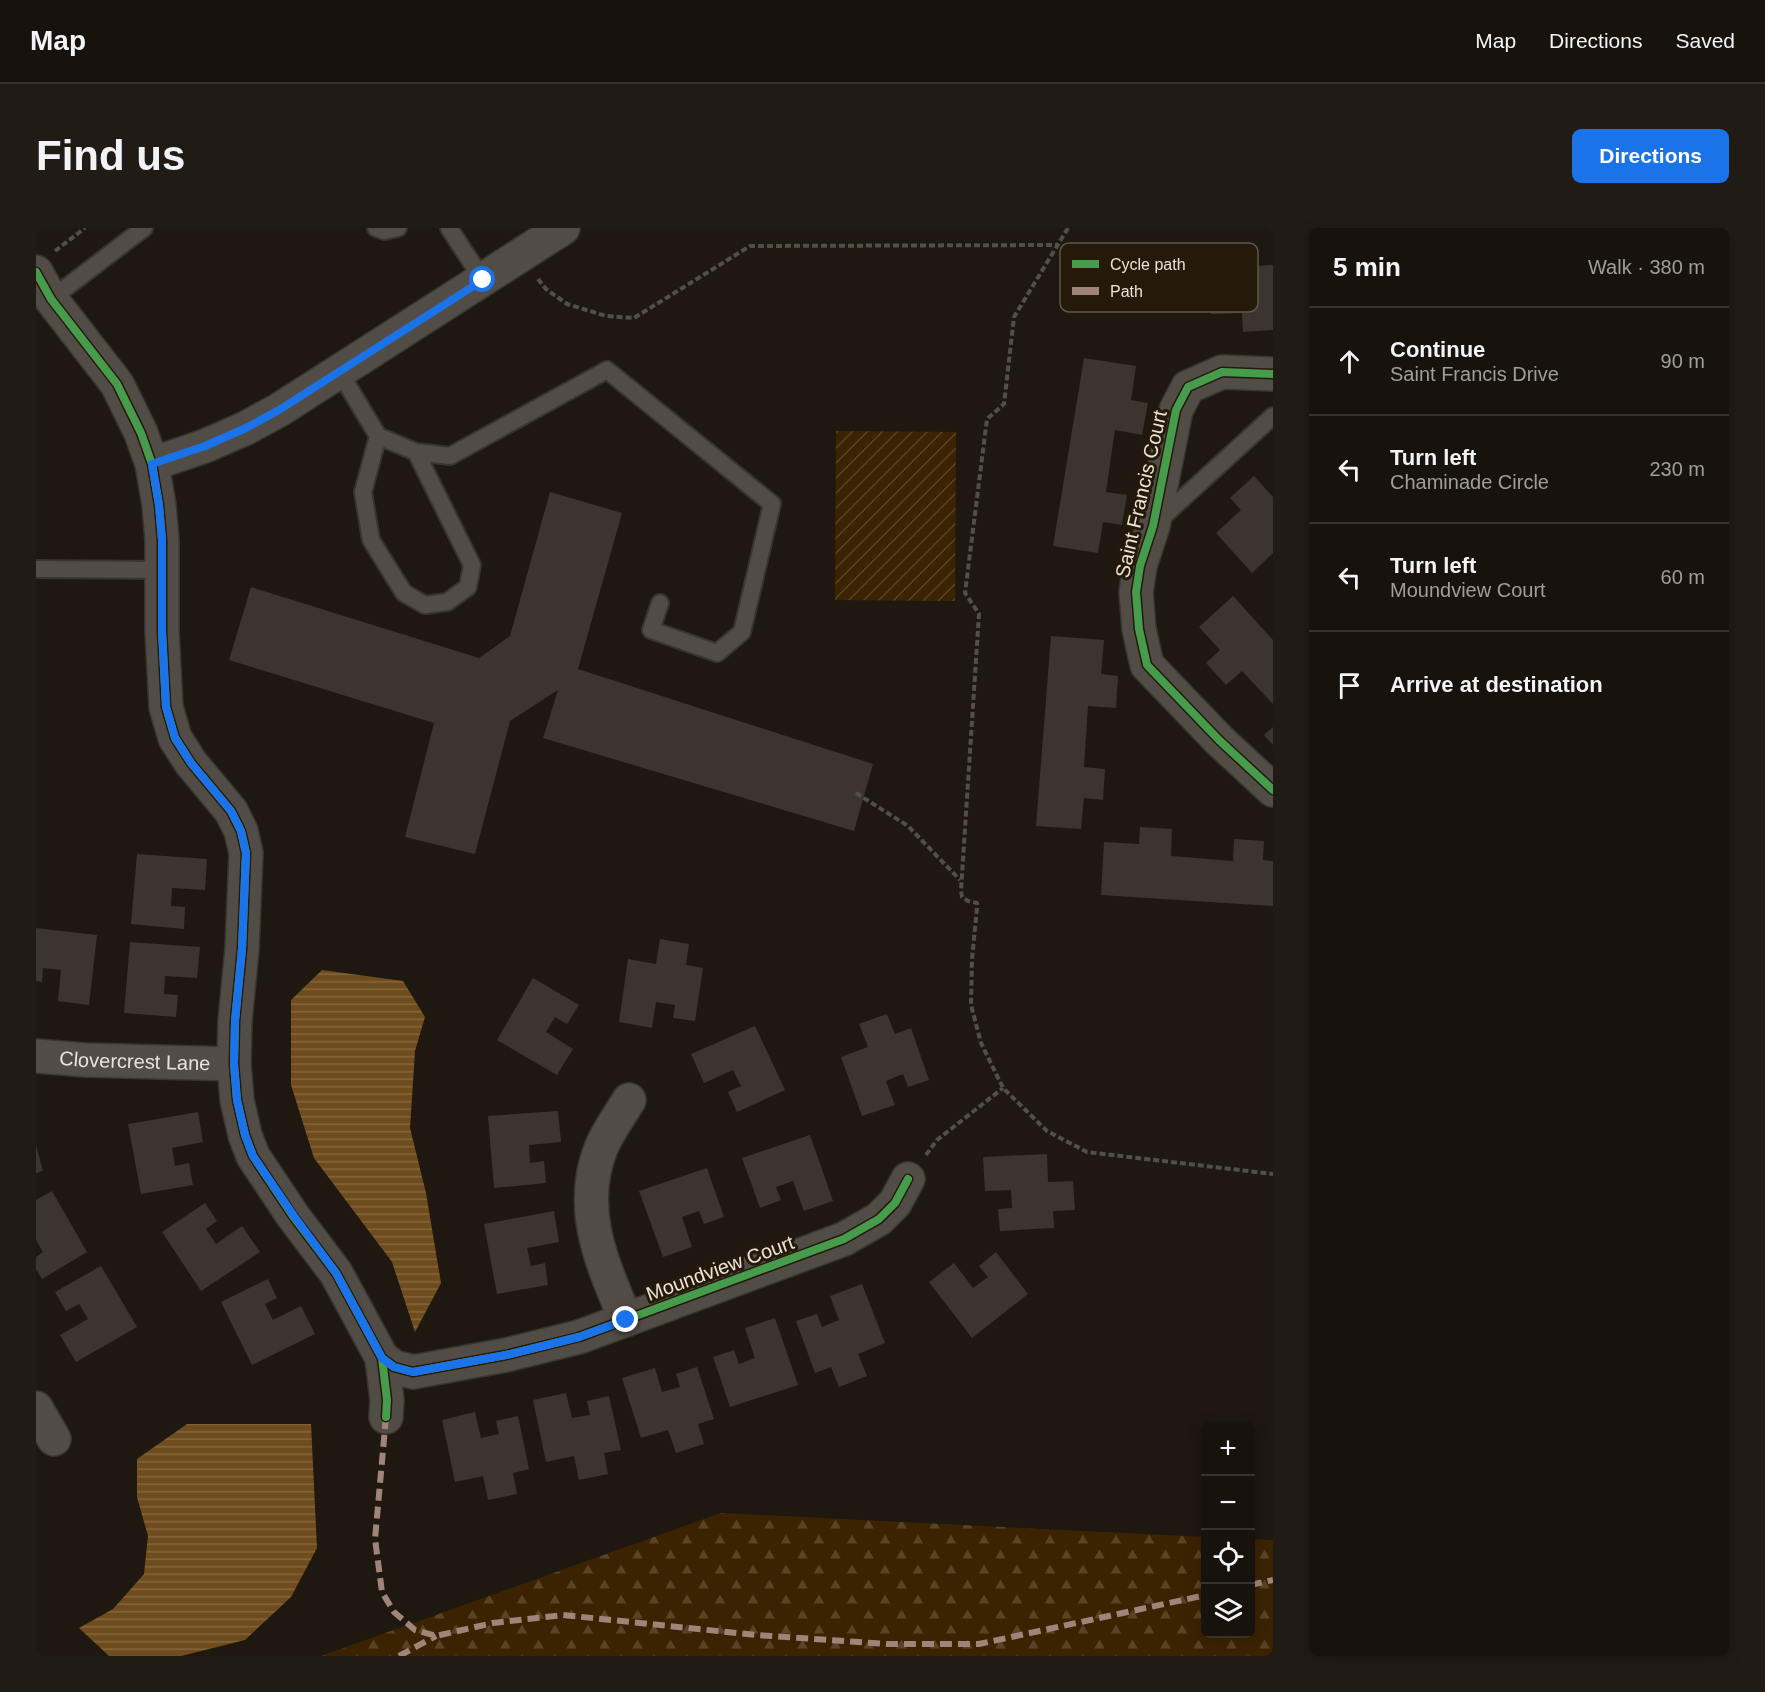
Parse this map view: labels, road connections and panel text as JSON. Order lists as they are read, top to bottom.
{
  "streets": {
    "street": ["Saint Francis Court", "Clovercrest Lane", "Moundview Court"]
  },
  "legend": ["Cycle path", "Path"],
  "page": {
    "header": "Map",
    "nav": ["Map", "Directions", "Saved"],
    "buttons": "Directions",
    "title": "Find us",
    "heading": ["5 min", "Walk · 380 m"],
    "list": [
      ["Continue", "Saint Francis Drive", "90 m"],
      ["Turn left", "Chaminade Circle", "230 m"],
      ["Turn left", "Moundview Court", "60 m"],
      "Arrive at destination"
    ],
    "map_buttons": ["+", "−"]
  }
}
